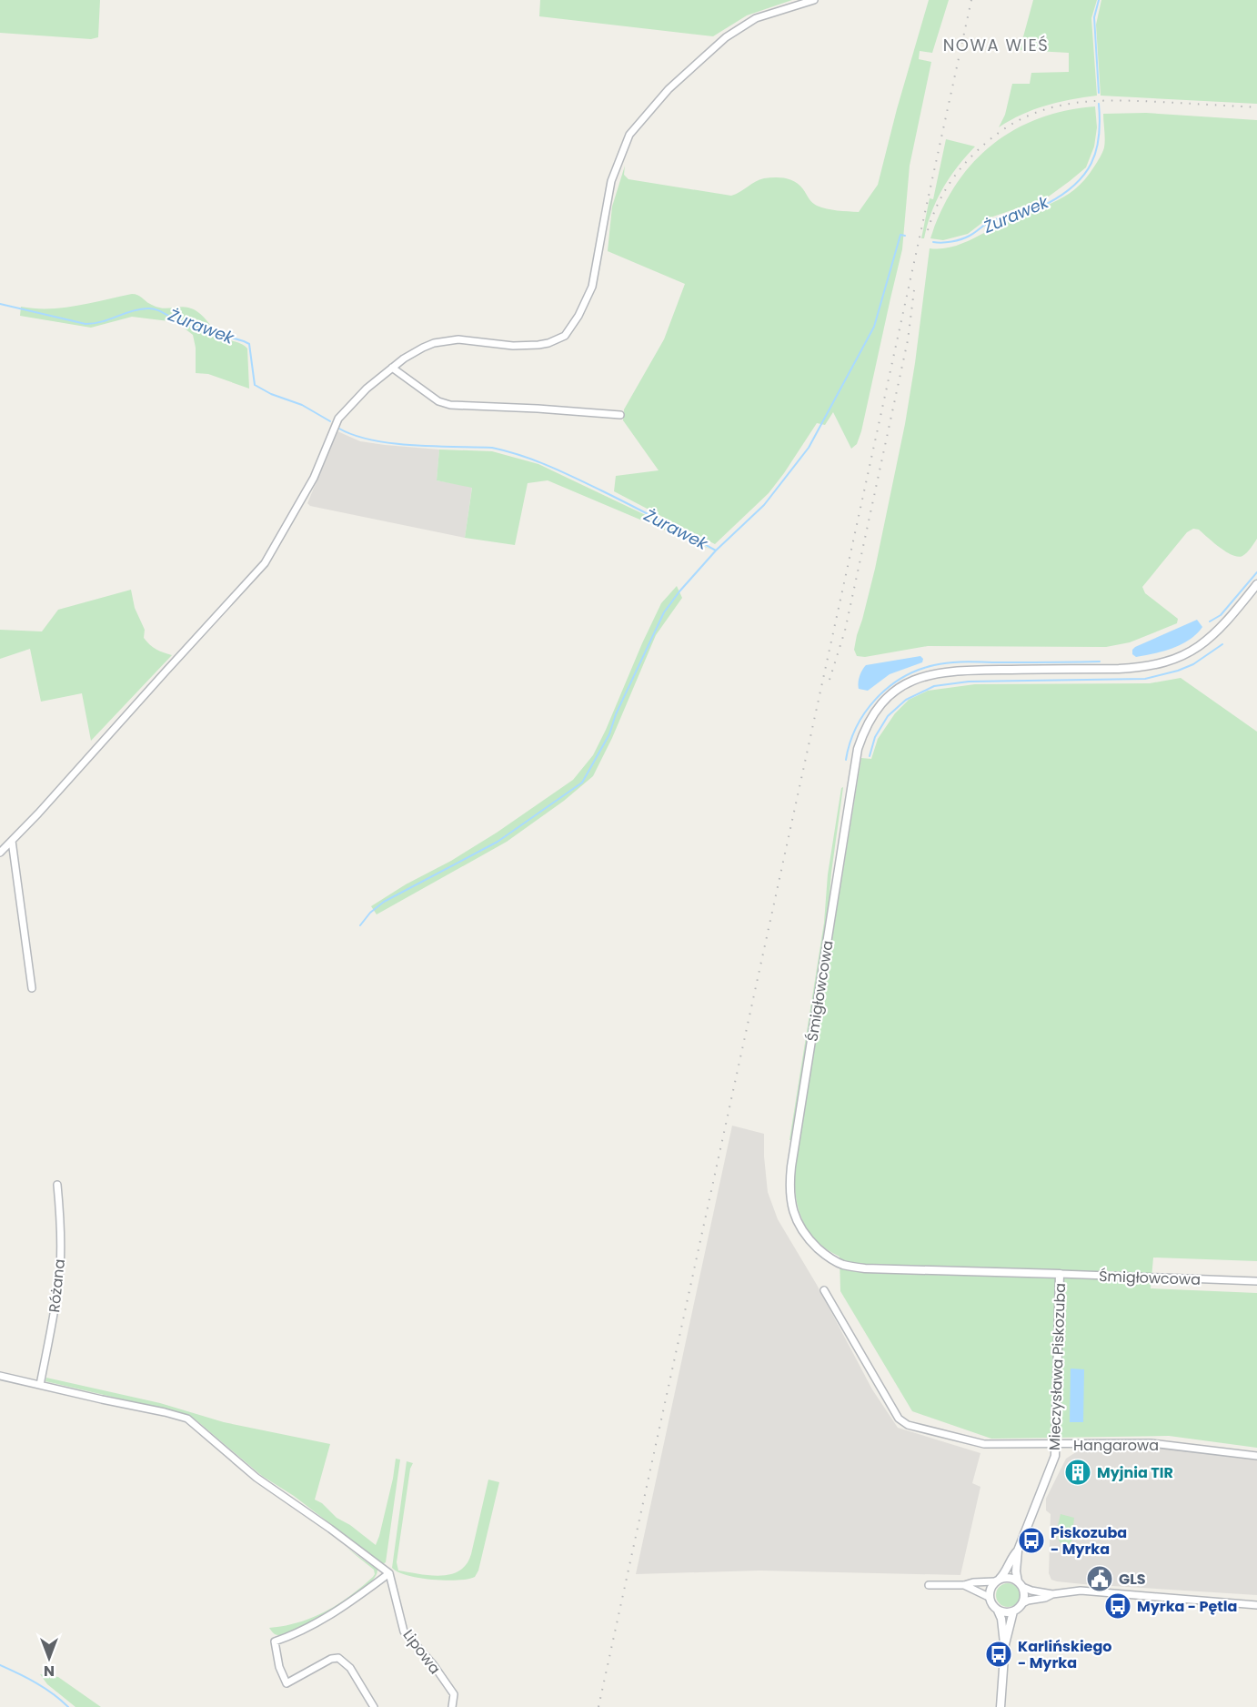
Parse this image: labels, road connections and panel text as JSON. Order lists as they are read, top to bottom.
{
  "streets": {
    "street": [
      "Śmigłowcowa",
      "Różana",
      "Mieczysława Piskozuba",
      "Hangarowa",
      "Lipowa"
    ]
  },
  "crossings": [
    ["Śmigłowcowa", "Mieczysława Piskozuba"],
    ["Mieczysława Piskozuba", "Hangarowa"]
  ],
  "districts": ["NOWA WIEŚ"],
  "water": ["Żurawek"],
  "places": {
    "building": ["Myjnia TIR"],
    "bus stop": ["Piskozuba - Myrka", "Myrka - Pętla", "Karlińskiego - Myrka"],
    "public building": ["GLS"]
  },
  "north": "bottom"
}
